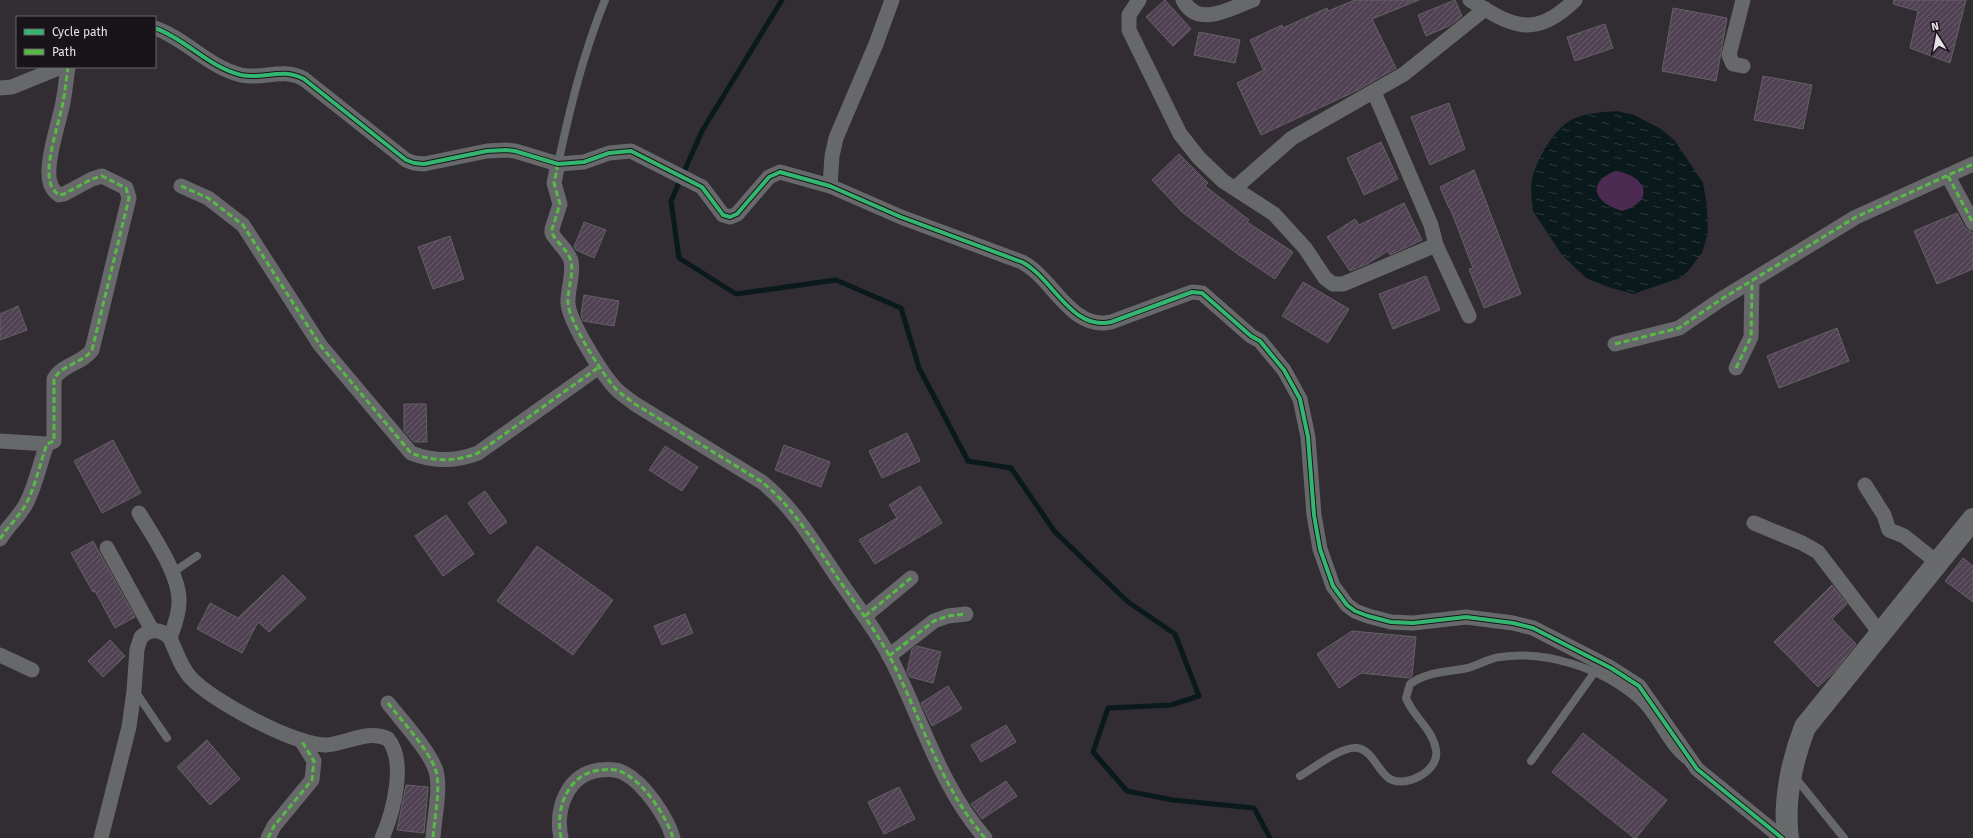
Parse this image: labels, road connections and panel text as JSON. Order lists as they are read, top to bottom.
{
  "legend": ["Cycle path", "Path"],
  "north": "top"
}
